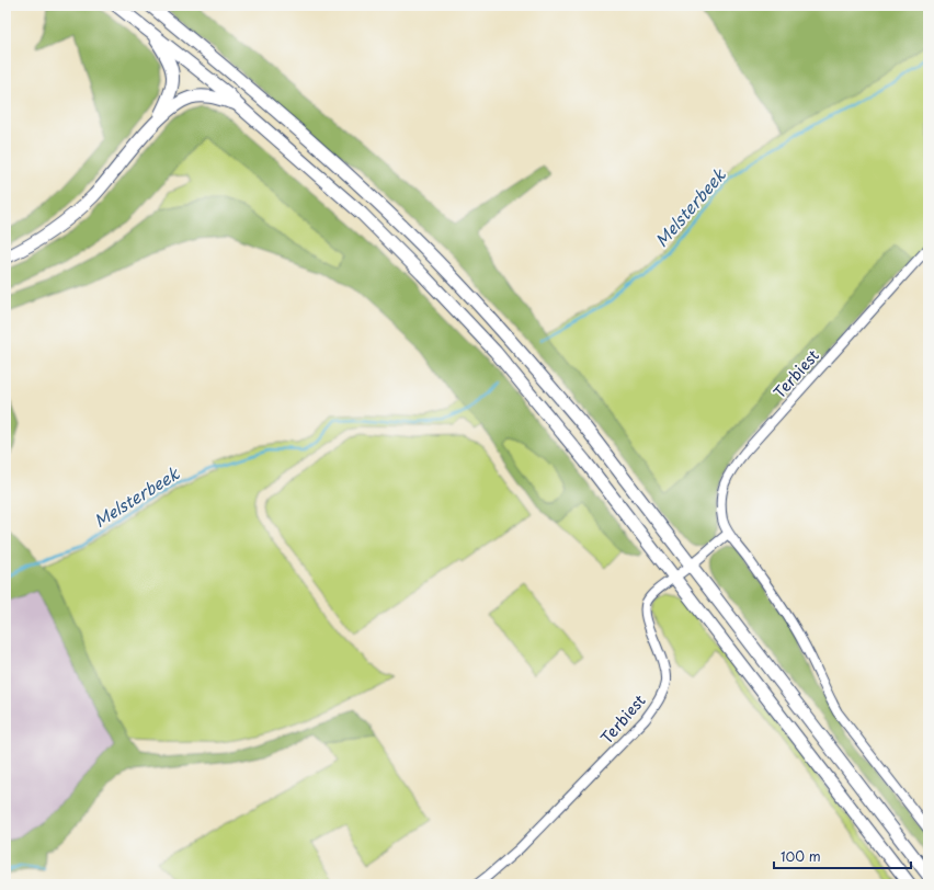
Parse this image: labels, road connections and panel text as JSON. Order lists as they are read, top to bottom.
{
  "streets": {
    "street": ["Terbiest"]
  },
  "water": ["Melsterbeek"],
  "scale_bar": "100 m"
}
